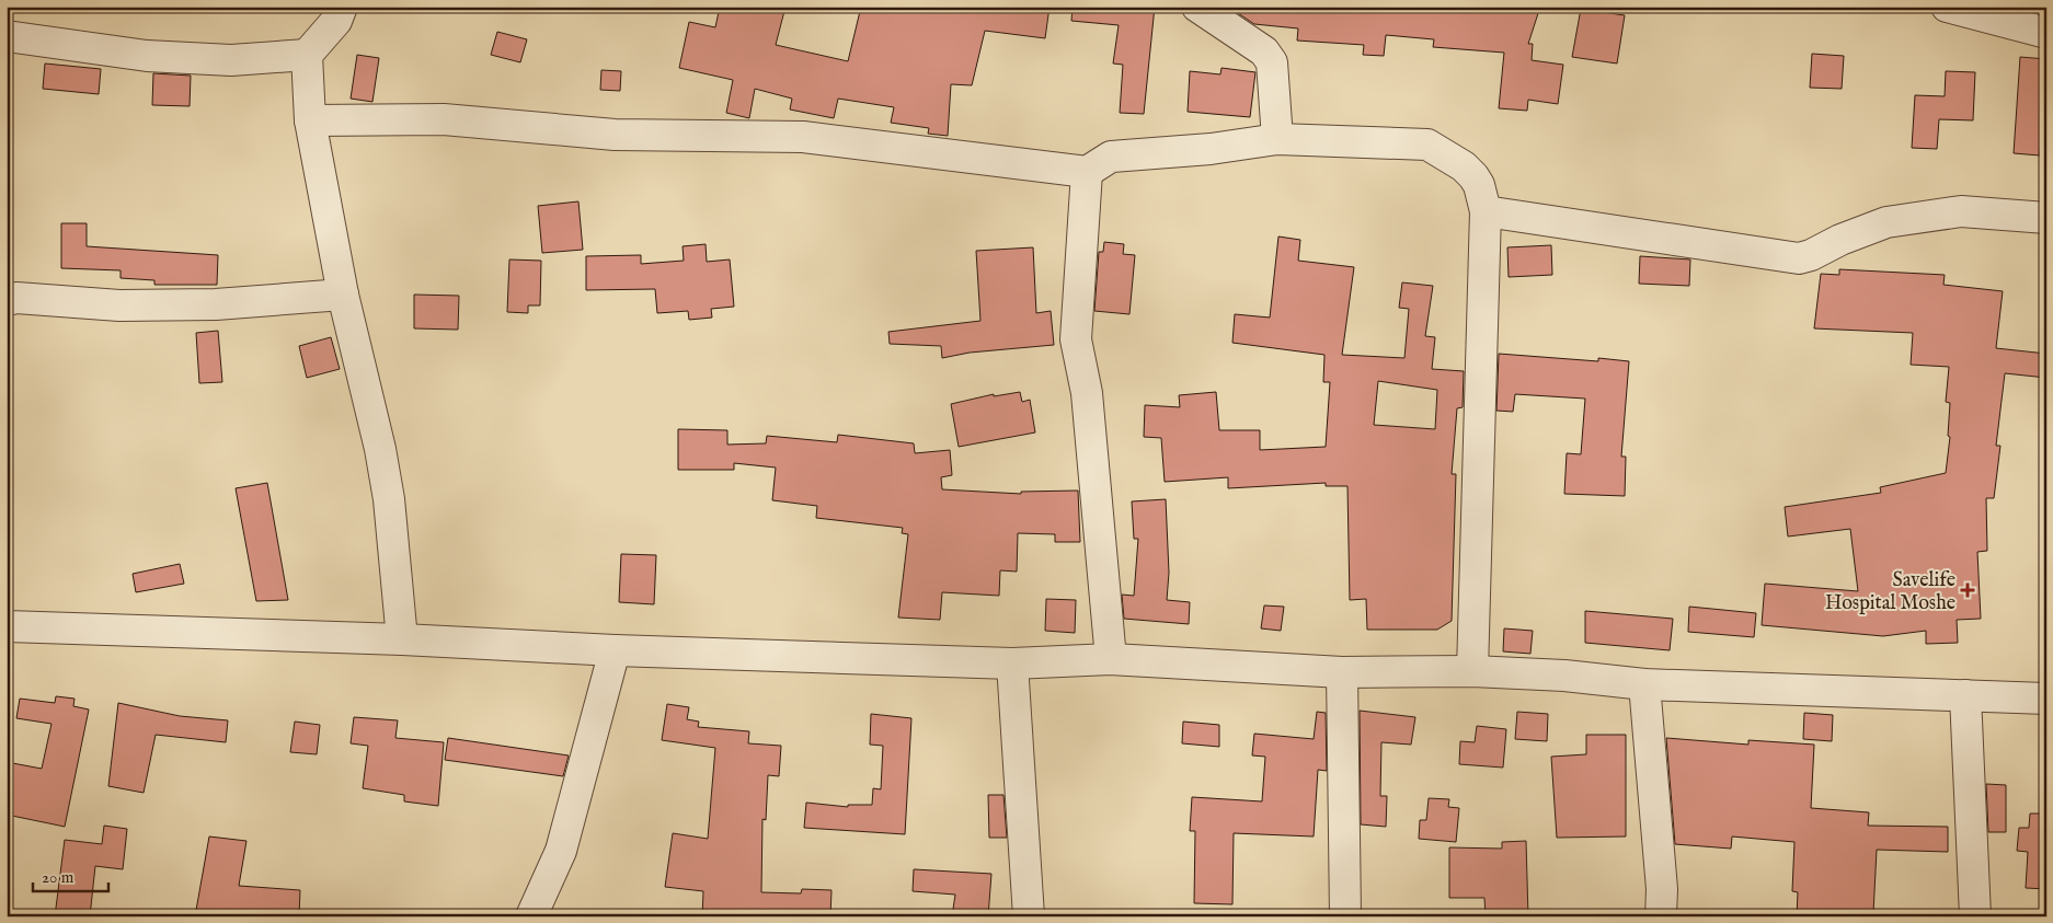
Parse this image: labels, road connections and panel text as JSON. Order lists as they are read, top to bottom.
{
  "places": {
    "health": ["Savelife Hospital Moshe"]
  },
  "scale_bar": "20 m"
}
